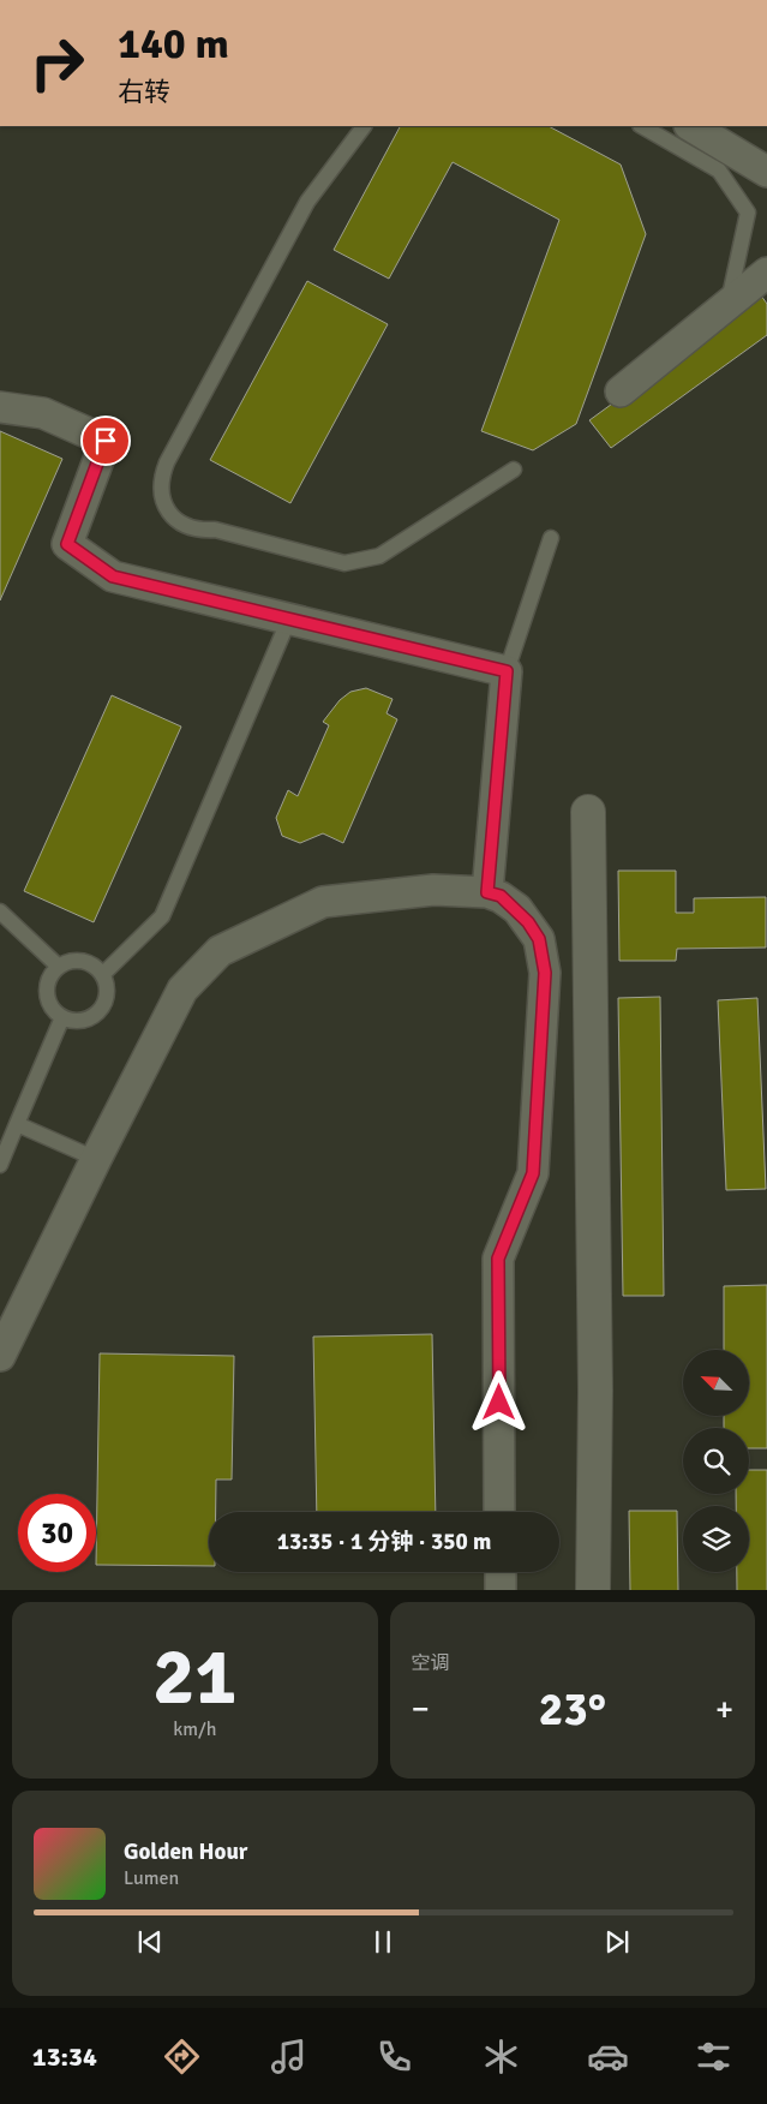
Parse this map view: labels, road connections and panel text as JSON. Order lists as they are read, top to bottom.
{
  "north": "top left",
  "page": {
    "turn": ["140 m", "右转"],
    "limit": "30",
    "trip": "13:35 · 1 分钟 · 350 m",
    "tile": [
      ["21", "km/h"],
      "空调"
    ],
    "heat": ["−", "23°", "+"],
    "song": ["Golden Hour", "Lumen"],
    "tabs": "13:34"
  }
}
